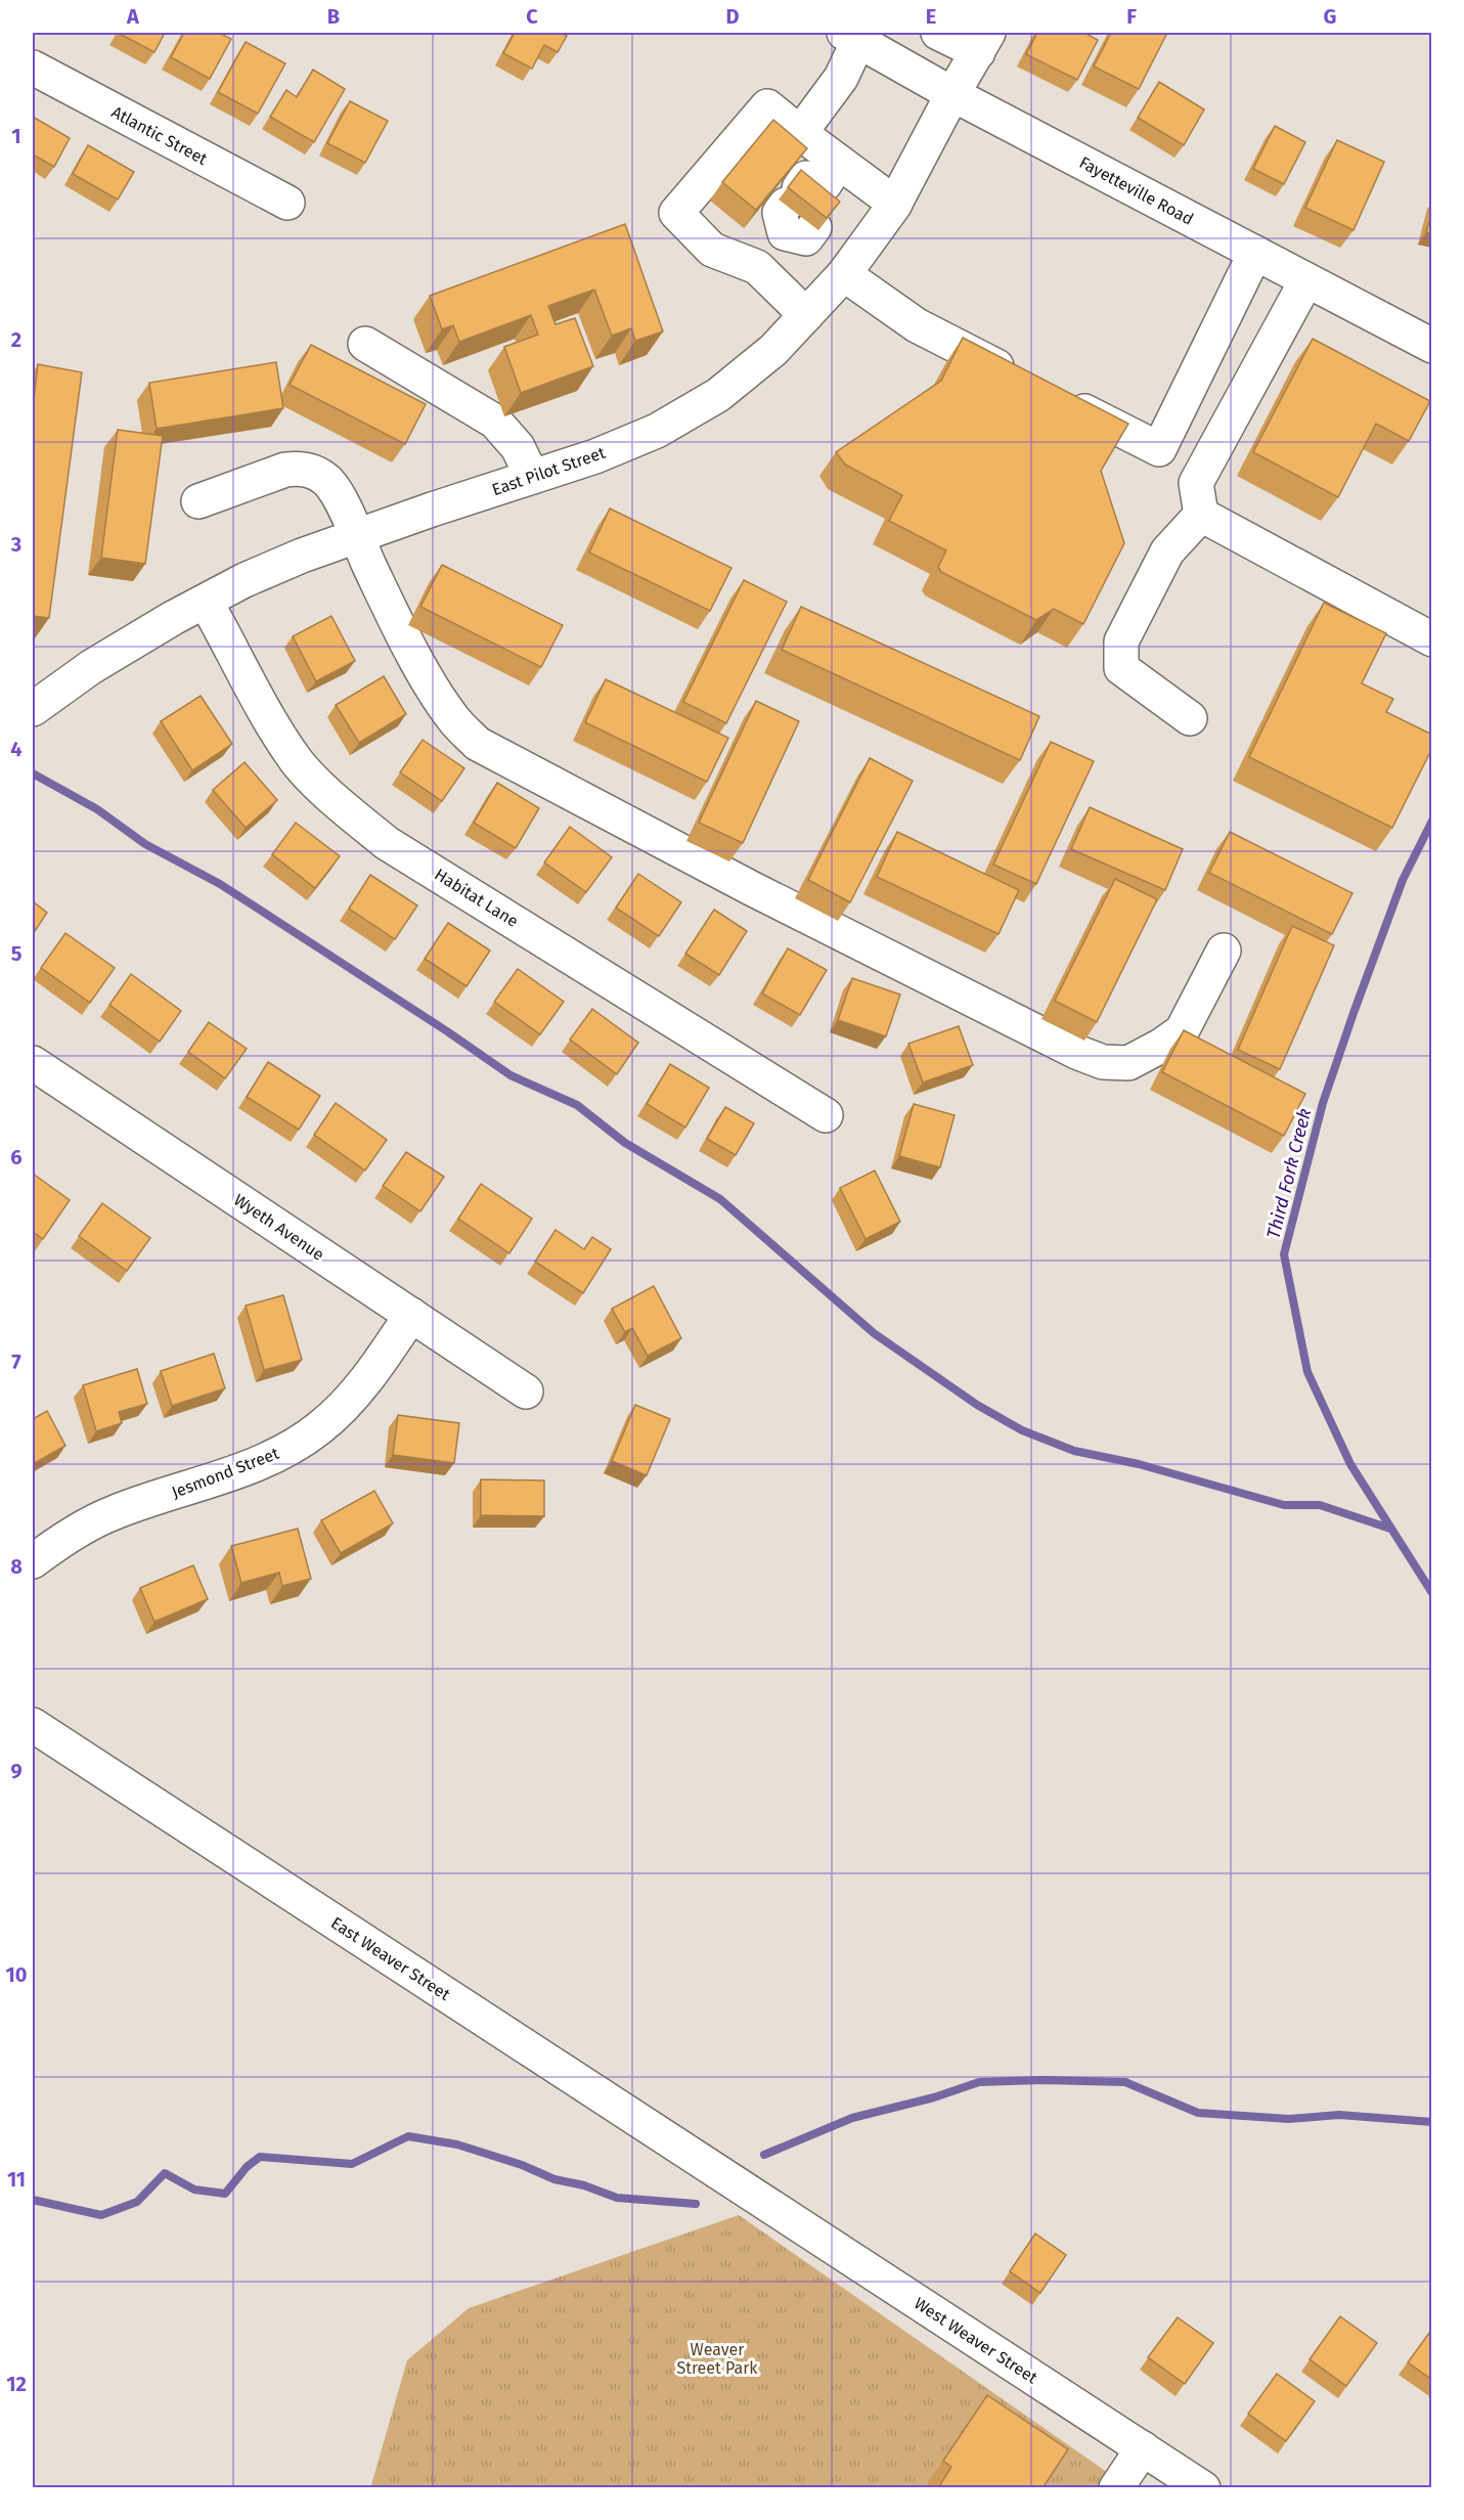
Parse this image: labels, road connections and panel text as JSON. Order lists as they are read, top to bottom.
{
  "streets": {
    "street": [
      "Atlantic Street",
      "Fayetteville Road",
      "East Pilot Street",
      "Habitat Lane",
      "Wyeth Avenue",
      "Jesmond Street",
      "East Weaver Street",
      "West Weaver Street"
    ]
  },
  "crossings": [
    ["Fayetteville Road", "East Pilot Street"],
    ["East Pilot Street", "Habitat Lane"],
    ["Wyeth Avenue", "Jesmond Street"],
    ["East Weaver Street", "West Weaver Street"]
  ],
  "water": ["Third Fork Creek"],
  "parks": ["Weaver Street Park"],
  "grid": {
    "columns": [
      "A",
      "B",
      "C",
      "D",
      "E",
      "F",
      "G"
    ],
    "rows": [
      "1",
      "2",
      "3",
      "4",
      "5",
      "6",
      "7",
      "8",
      "9",
      "10",
      "11",
      "12"
    ]
  }
}
